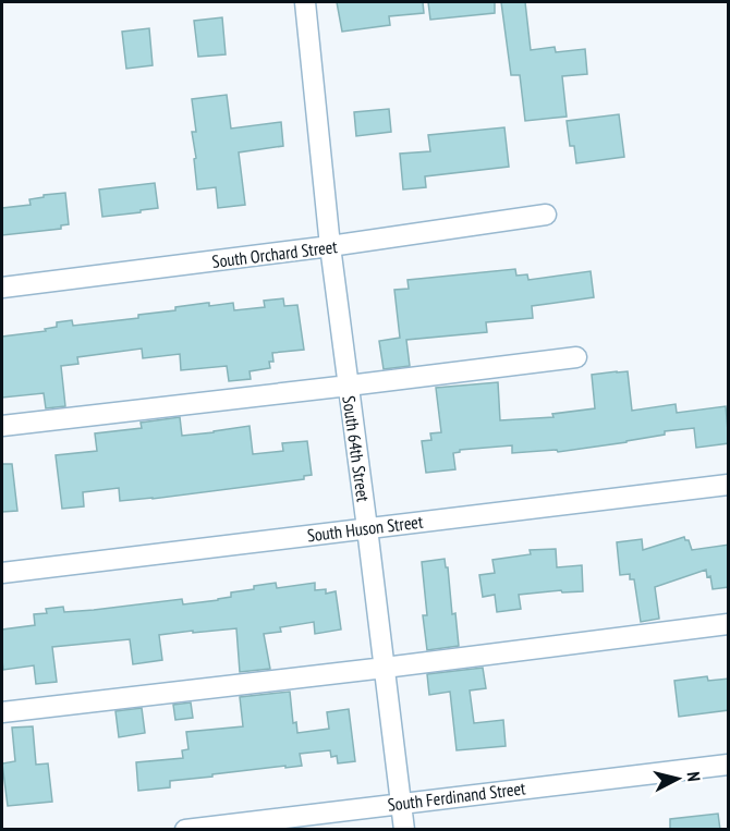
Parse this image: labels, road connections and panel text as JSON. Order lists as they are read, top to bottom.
{
  "streets": {
    "street": [
      "South Orchard Street",
      "South 64th Street",
      "South Huson Street",
      "South Ferdinand Street"
    ]
  },
  "crossings": [
    ["South Orchard Street", "South 64th Street"],
    ["South 64th Street", "South Huson Street"],
    ["South 64th Street", "South Ferdinand Street"]
  ],
  "north": "right"
}
